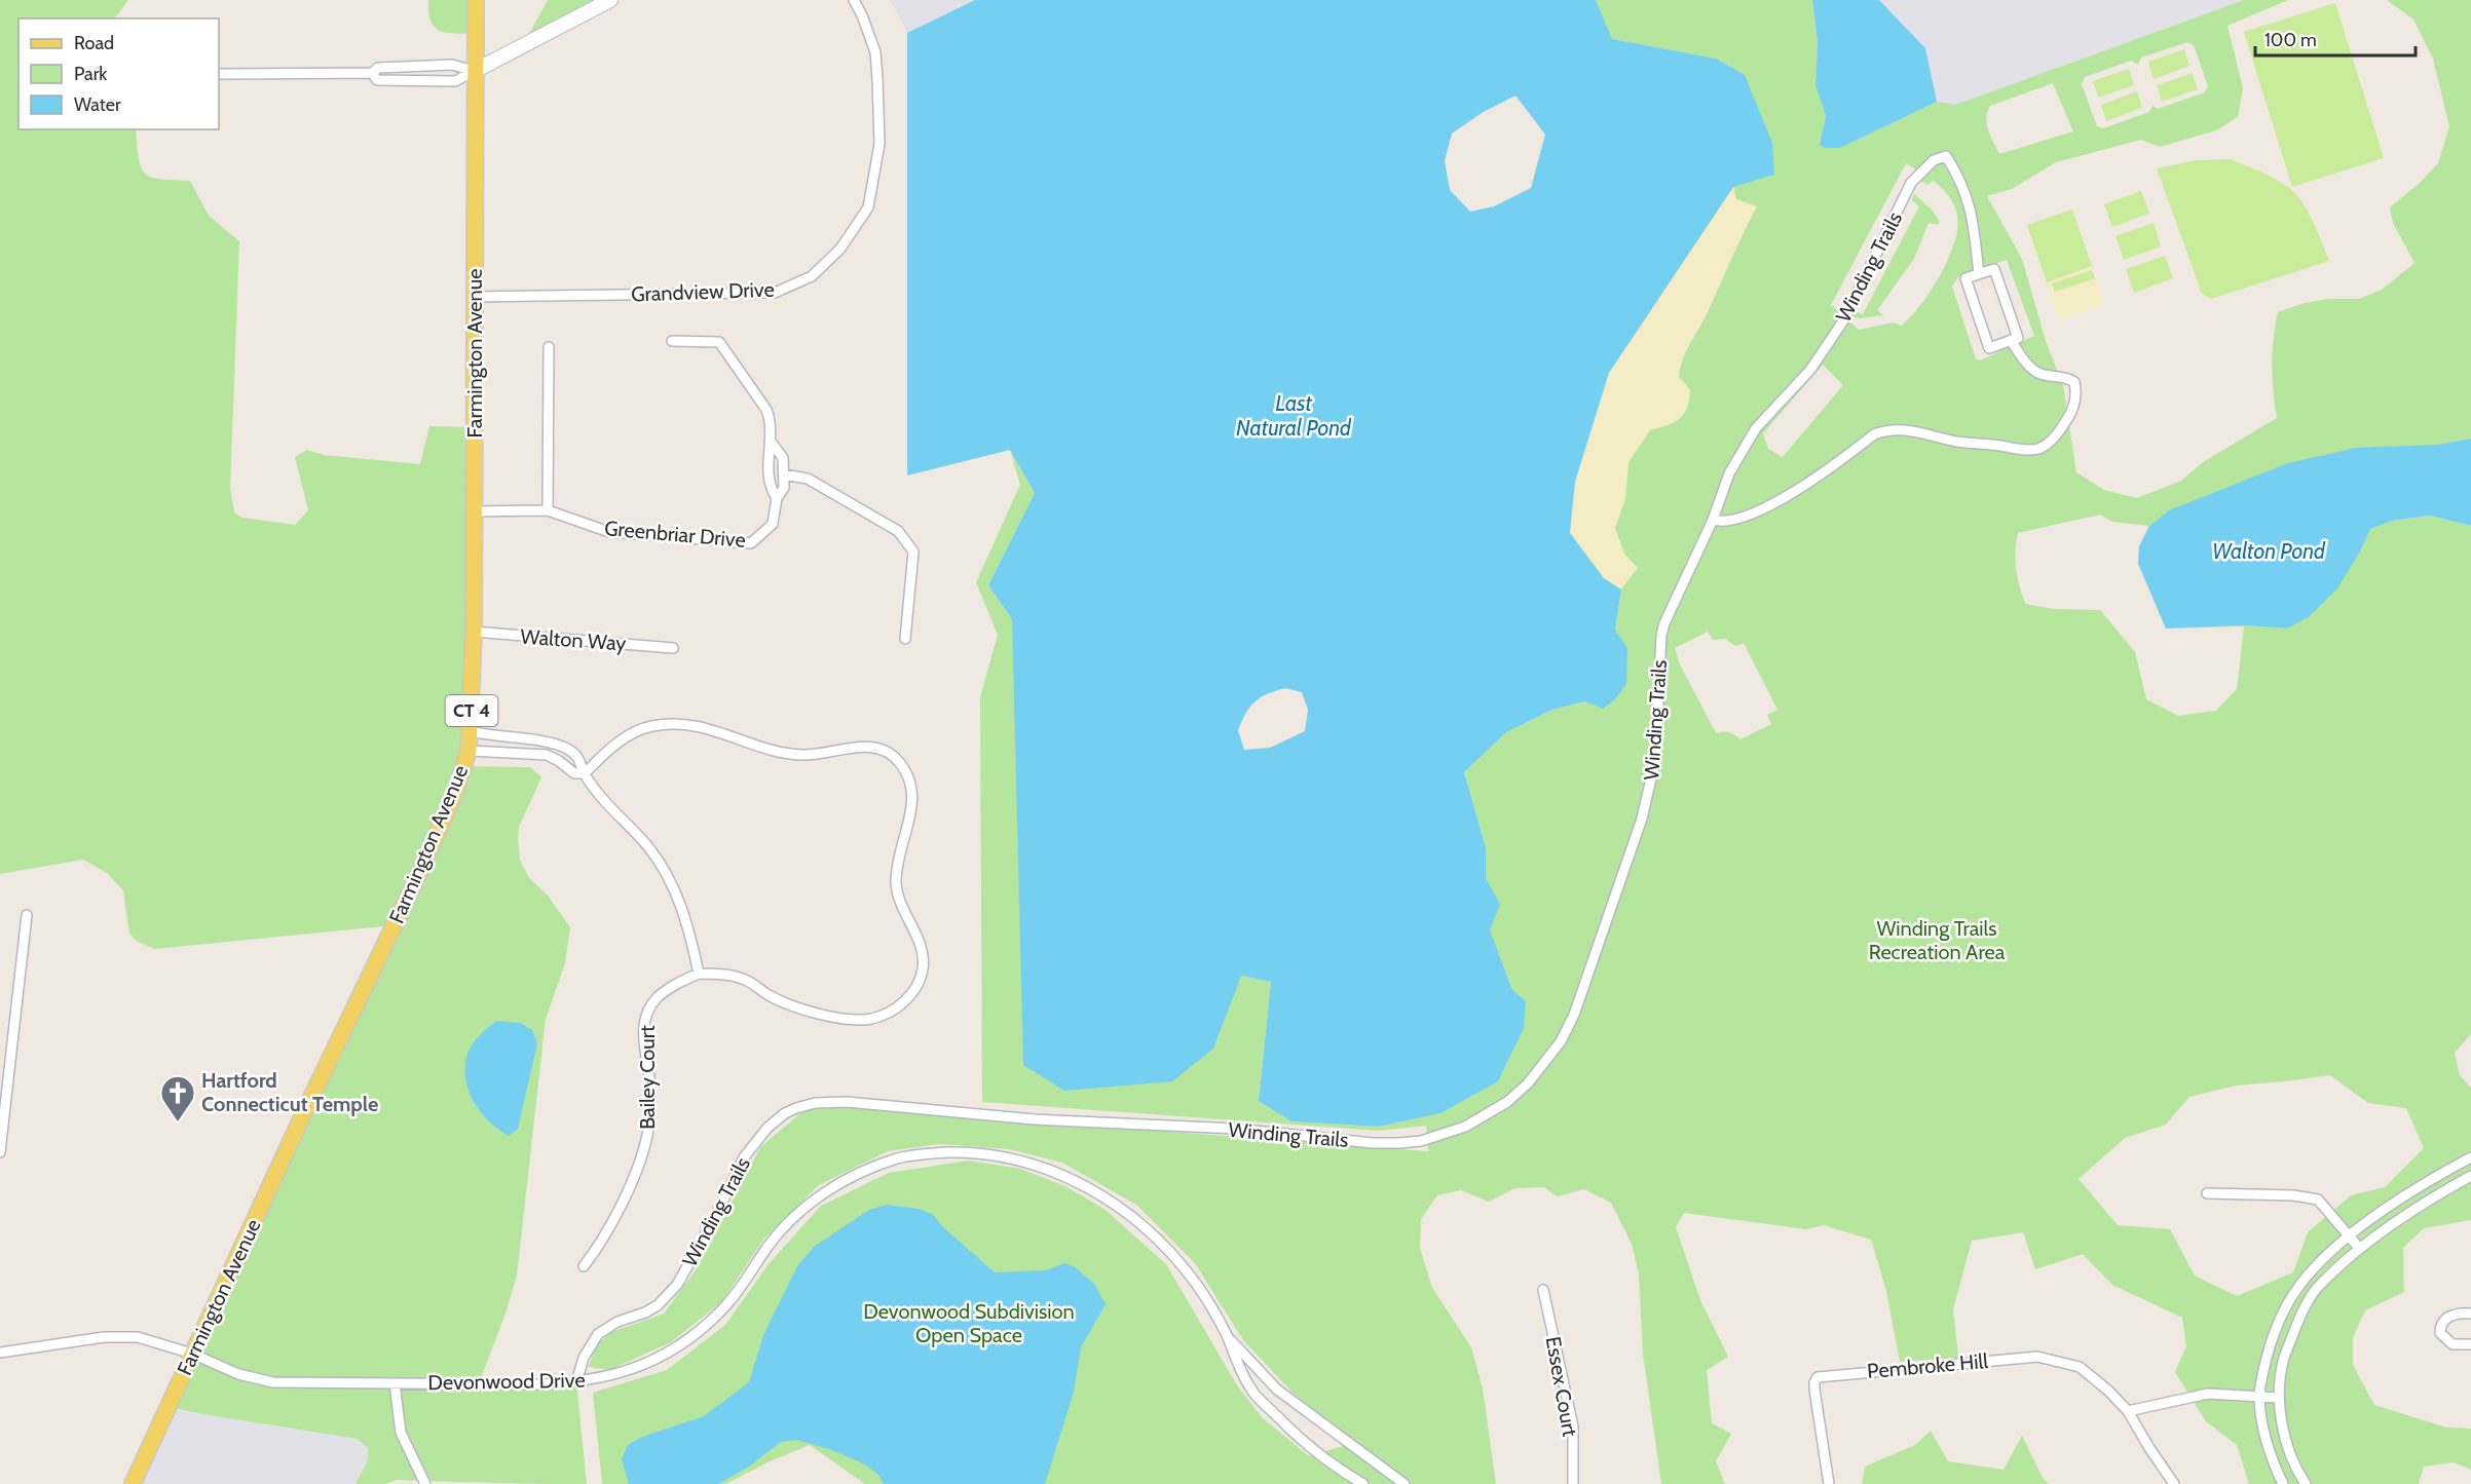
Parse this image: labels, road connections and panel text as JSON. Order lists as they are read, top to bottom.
{
  "streets": {
    "main road": ["Farmington Avenue", "CT 4"],
    "street": [
      "Winding Trails",
      "Grandview Drive",
      "Greenbriar Drive",
      "Walton Way",
      "Bailey Court",
      "Pembroke Hill",
      "Devonwood Drive",
      "Essex Court"
    ]
  },
  "crossings": [
    ["Winding Trails", "Devonwood Drive"],
    ["Grandview Drive", "Farmington Avenue"],
    ["Farmington Avenue", "Greenbriar Drive"],
    ["Farmington Avenue", "Walton Way"],
    ["Farmington Avenue", "Devonwood Drive"]
  ],
  "water": ["Last Natural Pond", "Walton Pond"],
  "parks": ["Winding Trails Recreation Area", "Devonwood Subdivision Open Space"],
  "places": {
    "church": ["Hartford Connecticut Temple"]
  },
  "legend": ["Road", "Park", "Water"],
  "scale_bar": "100 m"
}
